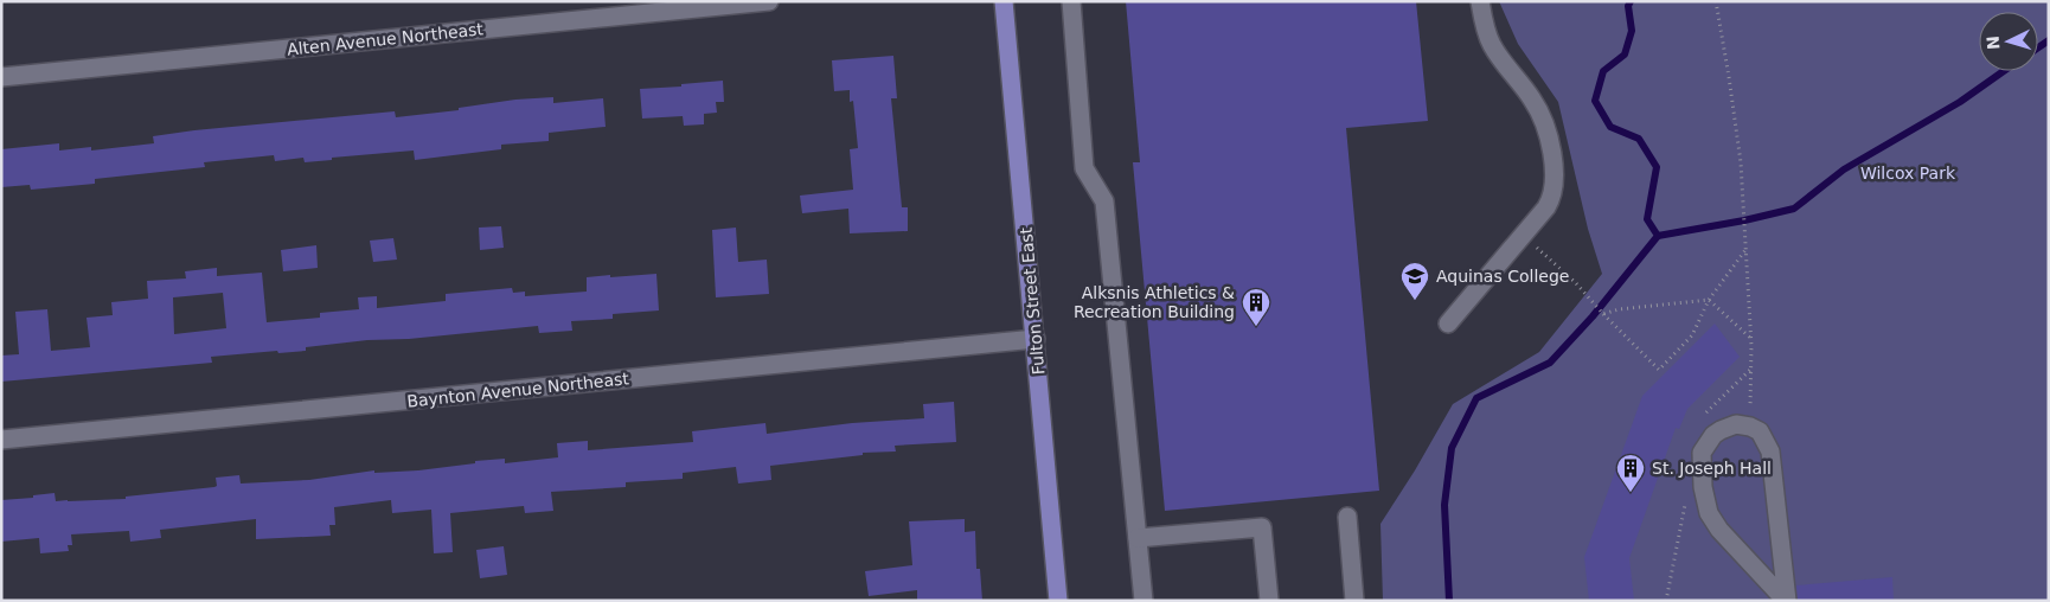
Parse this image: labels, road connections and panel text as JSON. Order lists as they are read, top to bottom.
{
  "streets": {
    "main road": ["Fulton Street East"],
    "street": ["Alten Avenue Northeast", "Baynton Avenue Northeast"]
  },
  "crossings": [
    ["Fulton Street East", "Baynton Avenue Northeast"]
  ],
  "parks": ["Wilcox Park"],
  "places": {
    "school or university": ["Aquinas College"],
    "building": ["Alksnis Athletics & Recreation Building", "St. Joseph Hall"]
  },
  "north": "left"
}
